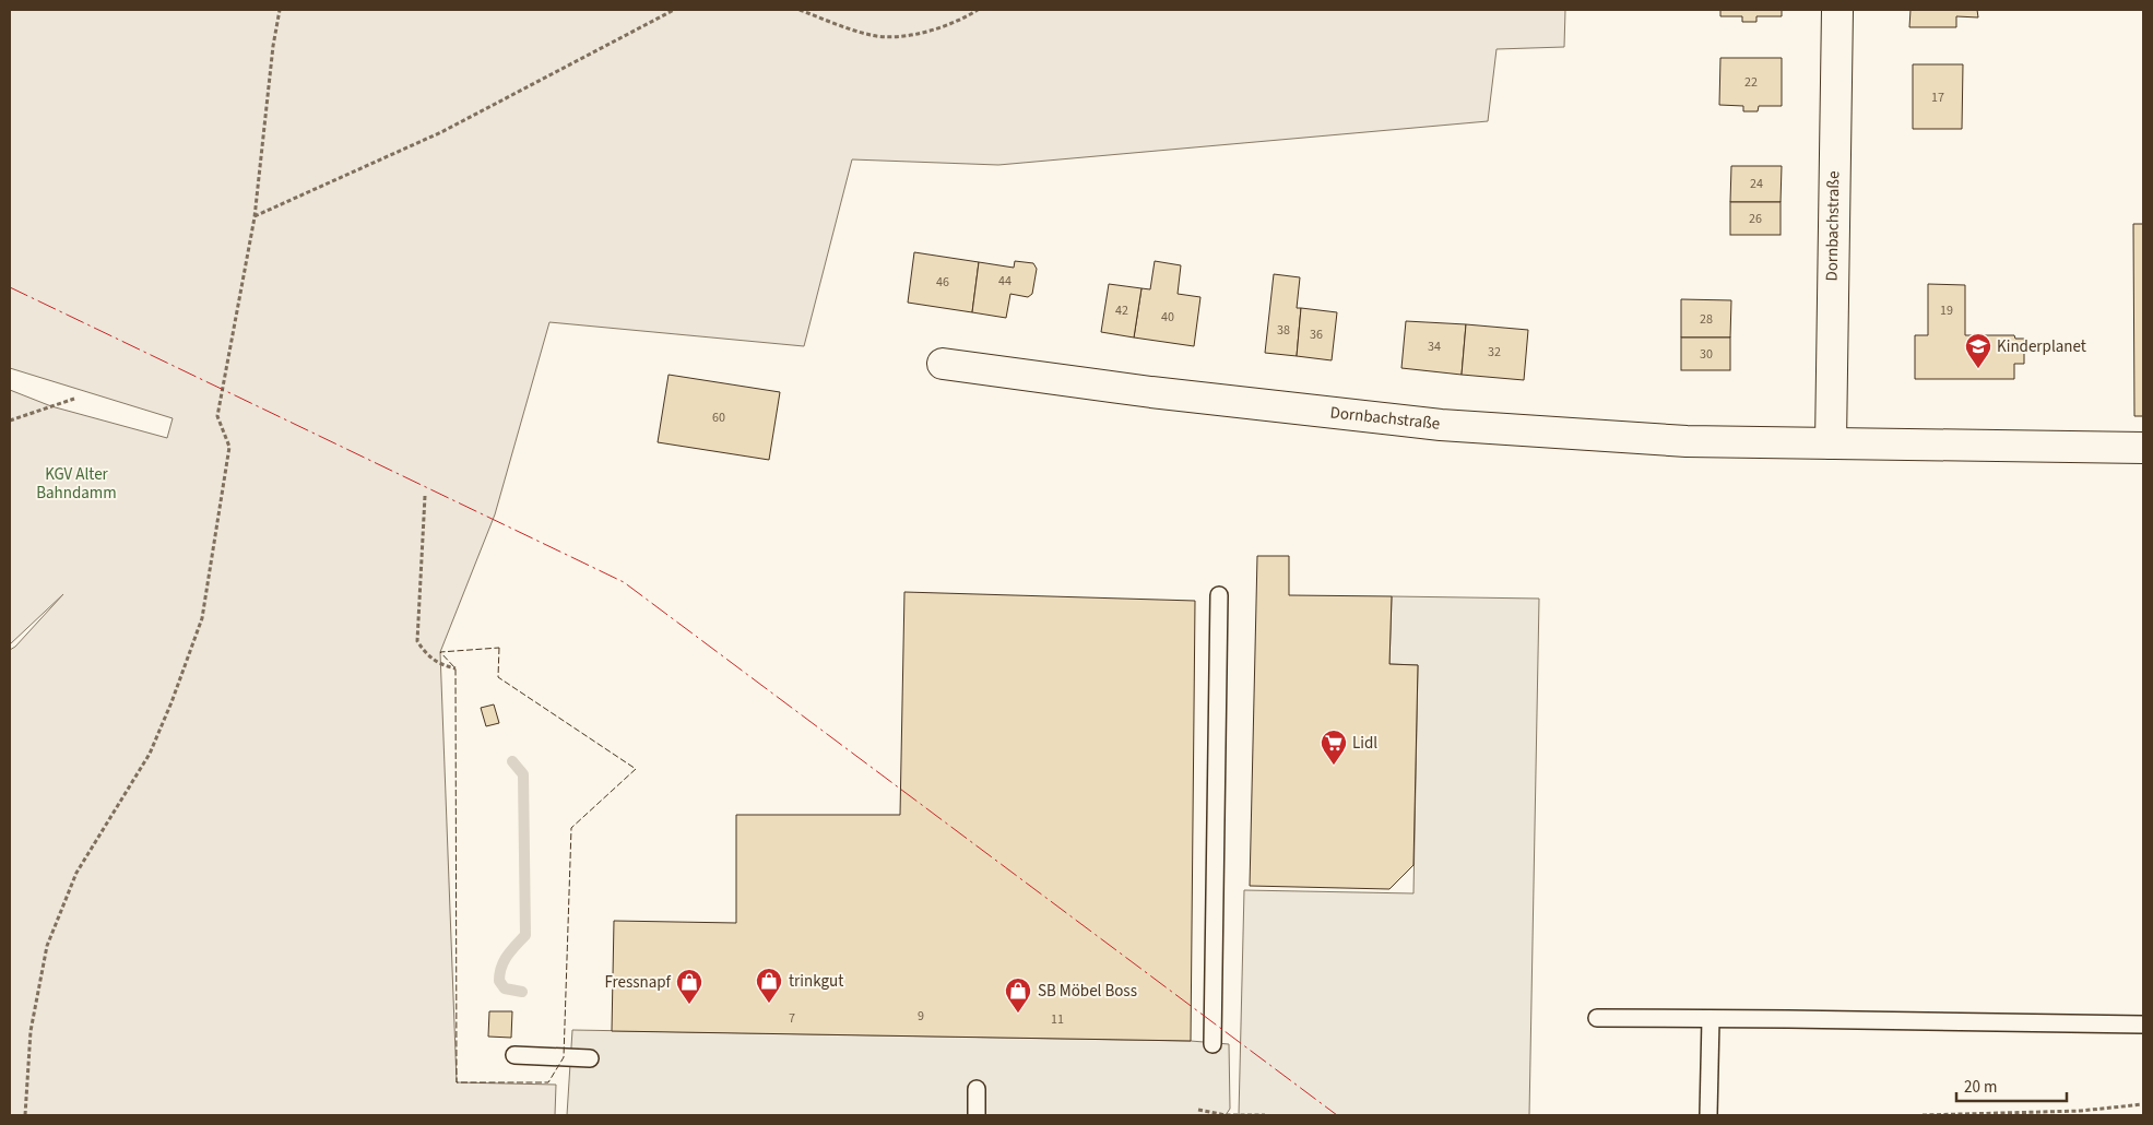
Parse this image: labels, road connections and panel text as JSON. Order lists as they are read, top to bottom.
{
  "streets": {
    "street": ["Dornbachstraße"]
  },
  "parks": ["KGV Alter Bahndamm"],
  "places": {
    "school or university": ["Kinderplanet"],
    "supermarket": ["Lidl"],
    "shop": ["trinkgut", "Fressnapf", "SB Möbel Boss"]
  },
  "house_numbers": [
    "22",
    "17",
    "24",
    "26",
    "44",
    "46",
    "42",
    "19",
    "40",
    "28",
    "38",
    "36",
    "34",
    "32",
    "30",
    "60",
    "9",
    "7",
    "11"
  ],
  "scale_bar": "20 m"
}
